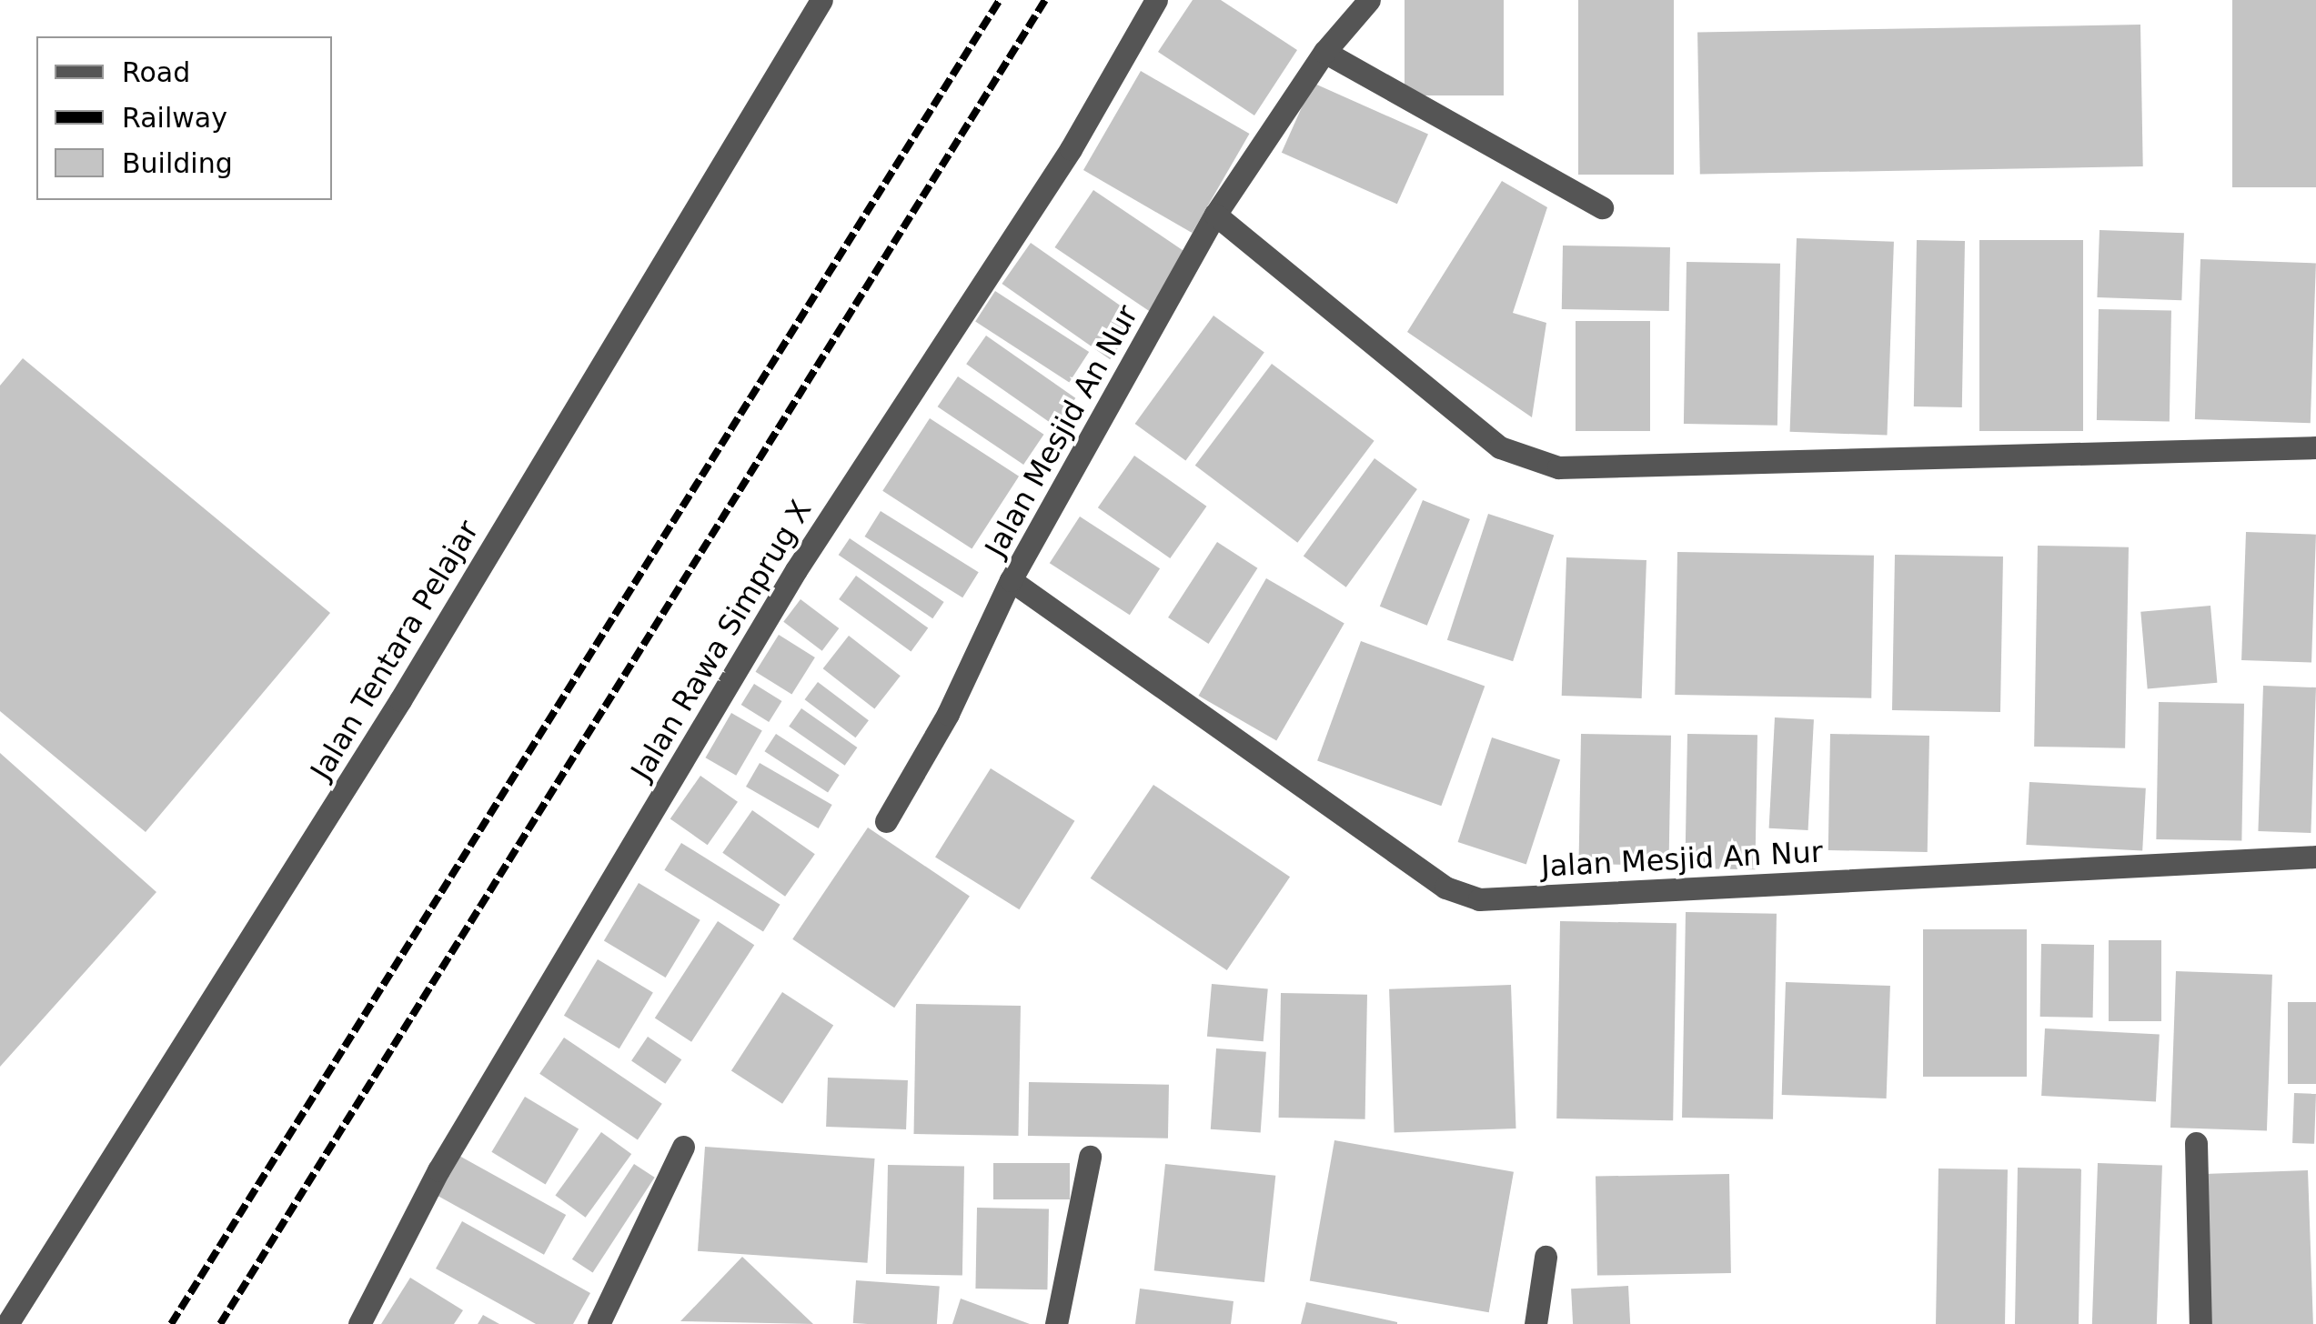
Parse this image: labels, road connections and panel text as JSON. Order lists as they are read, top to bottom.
{
  "streets": {
    "street": ["Jalan Mesjid An Nur", "Jalan Rawa Simprug X", "Jalan Tentara Pelajar"]
  },
  "legend": ["Road", "Railway", "Building"]
}
